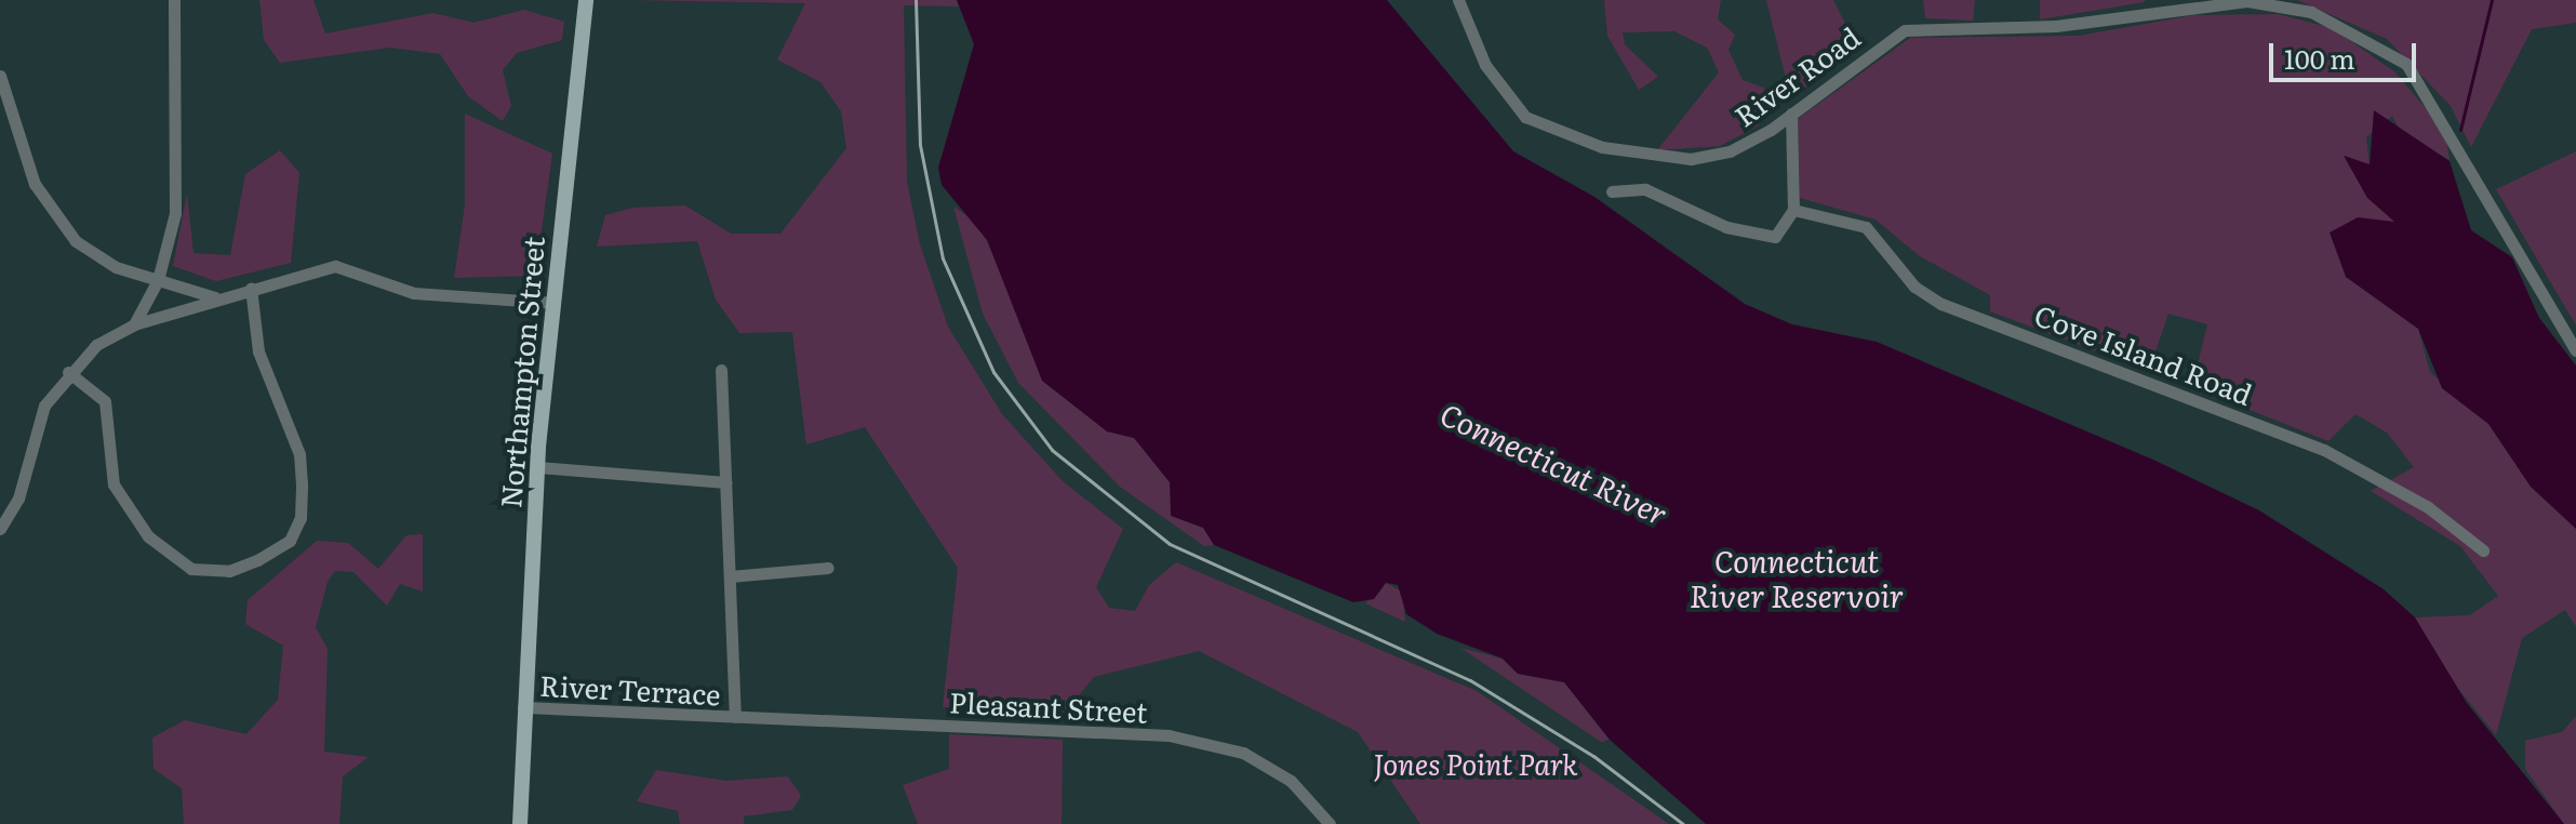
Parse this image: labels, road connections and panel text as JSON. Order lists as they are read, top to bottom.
{
  "streets": {
    "main road": ["Northampton Street"],
    "street": [
      "River Road",
      "Cove Island Road",
      "River Terrace",
      "Pleasant Street"
    ]
  },
  "crossings": [
    ["Northampton Street", "River Terrace"],
    ["River Terrace", "Pleasant Street"]
  ],
  "water": ["Connecticut River", "Connecticut River Reservoir"],
  "parks": ["Jones Point Park"],
  "scale_bar": "100 m"
}
